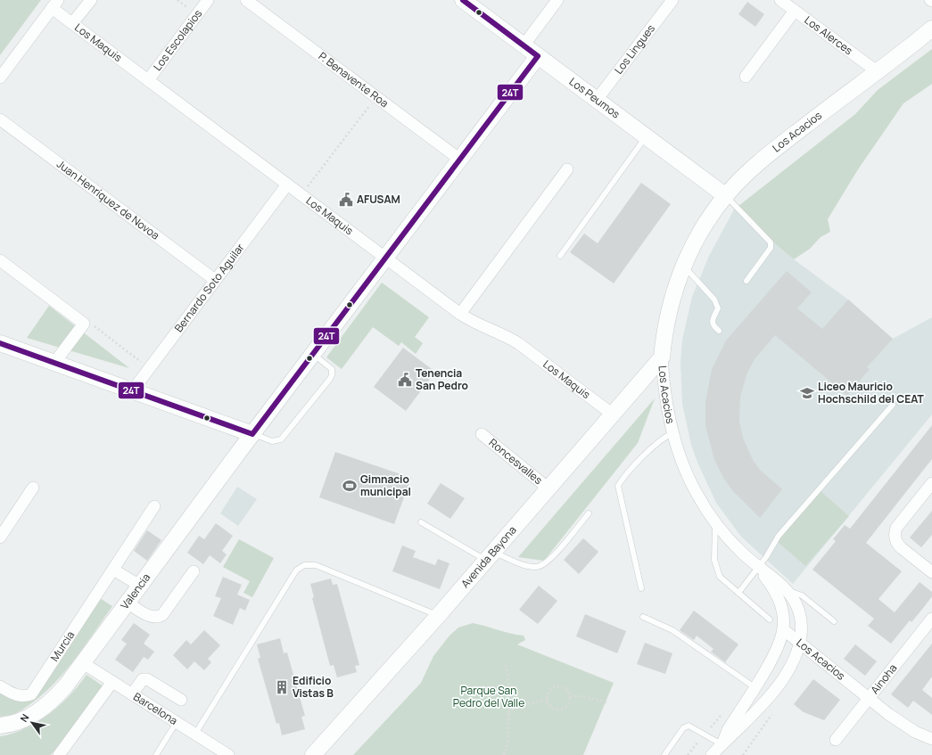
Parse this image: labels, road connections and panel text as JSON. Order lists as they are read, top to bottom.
{
  "streets": {
    "street": [
      "Los Alerces",
      "Los Escolapios",
      "Los Maquis",
      "Los Lingues",
      "P. Benavente Roa",
      "Los Peumos",
      "Los Acacios",
      "Juan Henríquez de Novoa",
      "Bernardo Soto Aguilar",
      "Roncesvalles",
      "Avenida Bayona",
      "Valencia",
      "Murcia",
      "Ainoha",
      "Barcelona"
    ]
  },
  "crossings": [
    ["Los Alerces", "Los Acacios"],
    ["Los Escolapios", "Los Maquis"],
    ["Los Maquis", "Bernardo Soto Aguilar"],
    ["Los Maquis", "Avenida Bayona"],
    ["Los Maquis", "Valencia"],
    ["Los Lingues", "Los Peumos"],
    ["P. Benavente Roa", "Valencia"],
    ["Los Peumos", "Los Acacios"],
    ["Los Peumos", "Valencia"],
    ["Los Acacios", "Avenida Bayona"],
    ["Los Acacios", "Ainoha"],
    ["Juan Henríquez de Novoa", "Bernardo Soto Aguilar"],
    ["Roncesvalles", "Avenida Bayona"],
    ["Valencia", "Barcelona"]
  ],
  "parks": ["Parque San Pedro del Valle"],
  "places": {
    "public building": ["AFUSAM", "Tenencia San Pedro"],
    "school or university": ["Liceo Mauricio Hochschild del CEAT"],
    "sports": ["Gimnacio municipal"],
    "building": ["Edificio Vistas B"]
  },
  "lines": ["transit line 24T"],
  "north": "top left"
}
